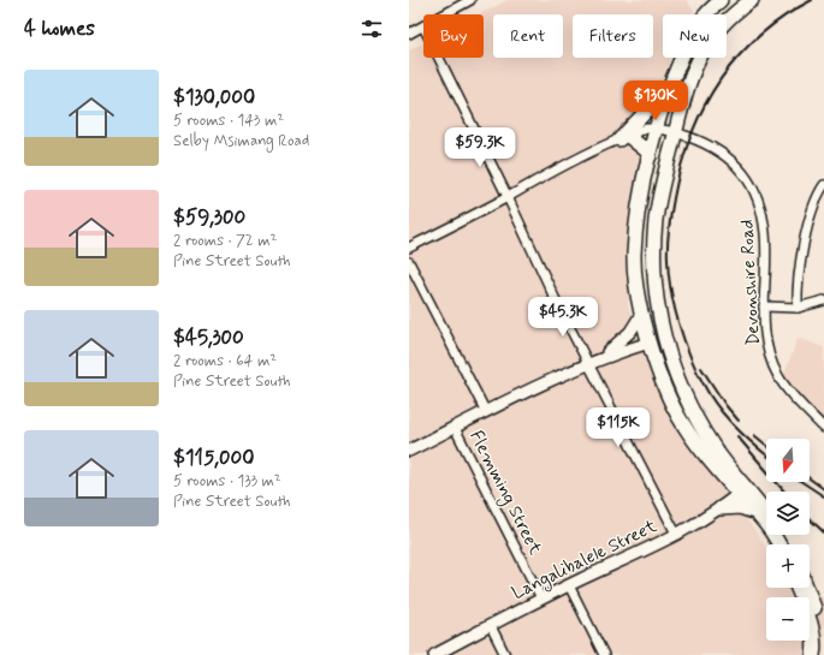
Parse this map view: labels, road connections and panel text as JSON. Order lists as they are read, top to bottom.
{
  "streets": {
    "street": ["Devonshire Road", "Flemming Street", "Langalibalele Street"]
  },
  "crossings": [
    ["Flemming Street", "Langalibalele Street"]
  ],
  "north": "bottom",
  "page": {
    "heading": "4 homes",
    "chip": [
      "Buy",
      "Rent",
      "Filters",
      "New"
    ],
    "list": [
      {
        "name": "$130,000",
        "note": "5 rooms · 143 m² · Selby Msimang Road"
      },
      {
        "name": "$59,300",
        "note": "2 rooms · 72 m² · Pine Street South"
      },
      {
        "name": "$45,300",
        "note": "2 rooms · 64 m² · Pine Street South"
      },
      {
        "name": "$115,000",
        "note": "5 rooms · 133 m² · Pine Street South"
      }
    ],
    "price": [
      "$130K",
      "$59.3K",
      "$45.3K",
      "$115K"
    ],
    "map_buttons": ["+", "−"]
  }
}
